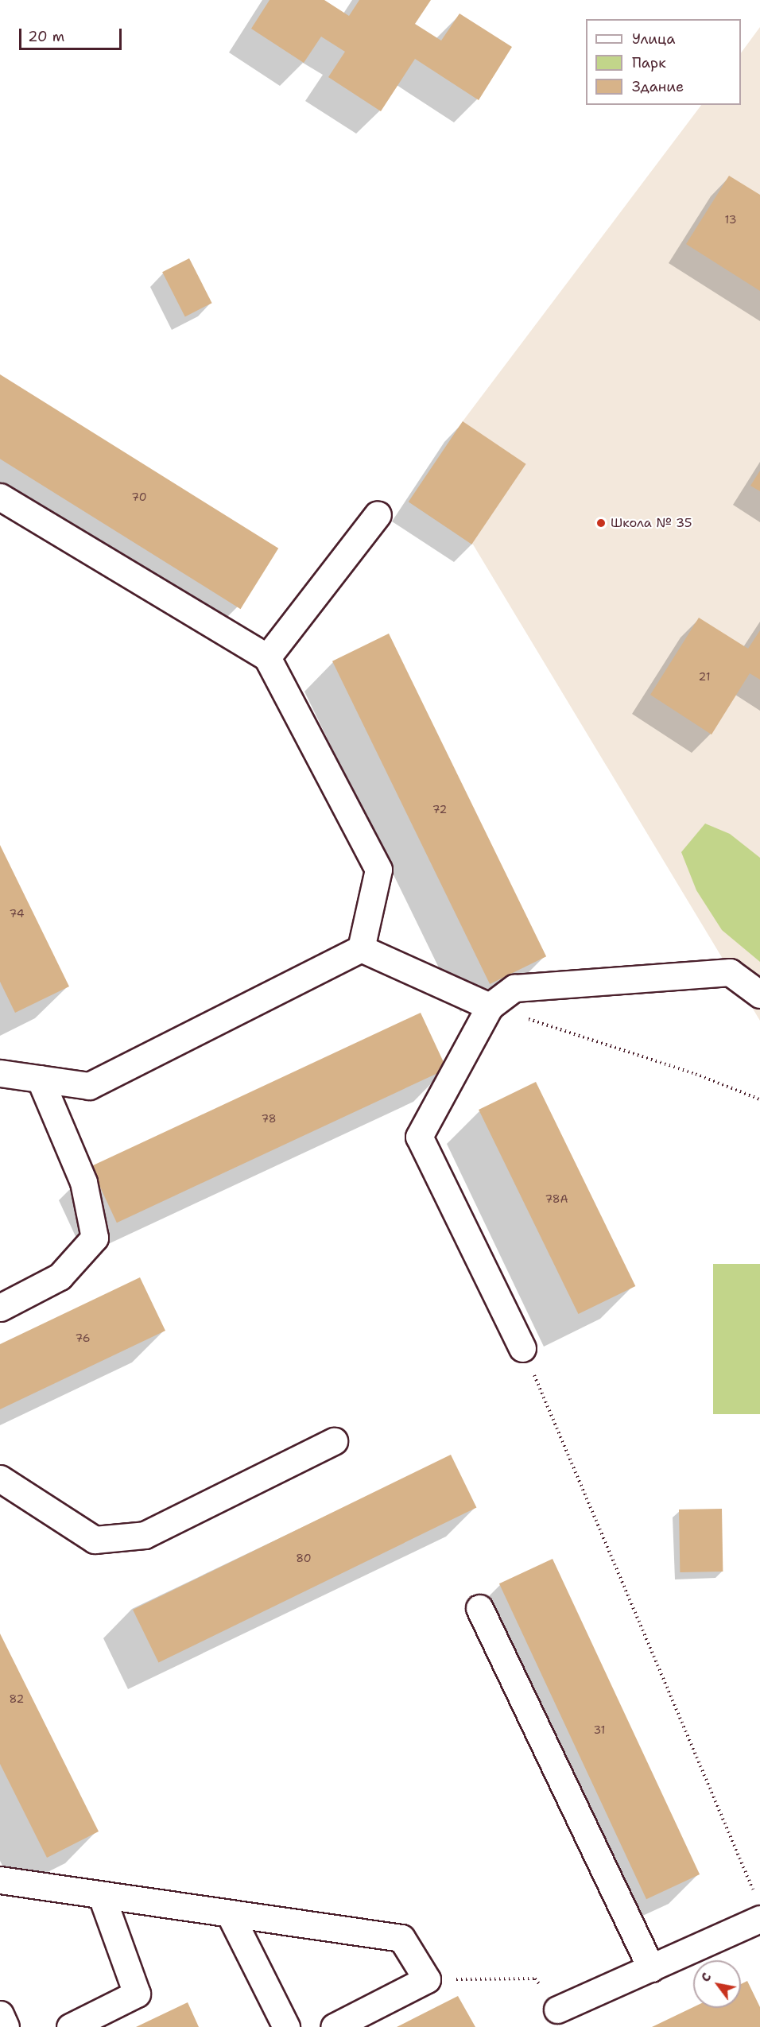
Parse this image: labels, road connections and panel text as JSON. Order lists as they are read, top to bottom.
{
  "places": ["Школа № 35"],
  "house_numbers": [
    "13",
    "70",
    "21",
    "72",
    "74",
    "78",
    "78А",
    "76",
    "80",
    "82",
    "31"
  ],
  "legend": ["Улица", "Парк", "Здание"],
  "scale_bar": "20 m",
  "north": "top left"
}
